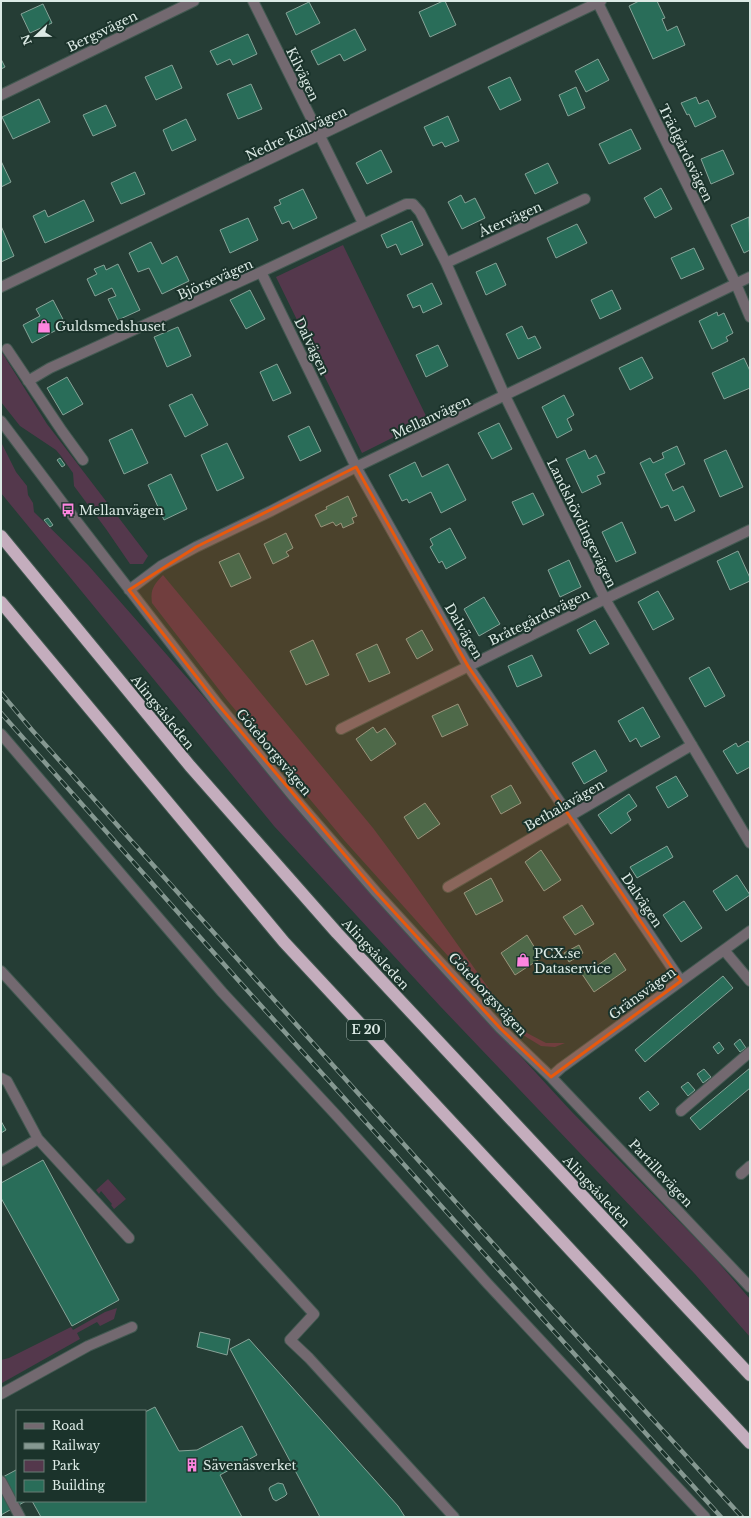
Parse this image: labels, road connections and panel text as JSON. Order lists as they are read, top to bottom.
{
  "streets": {
    "highway": ["Alingsåsleden", "E 20"],
    "street": [
      "Bergsvägen",
      "Kilvägen",
      "Nedre Källvägen",
      "Trädgårdsvägen",
      "Återvägen",
      "Björsevägen",
      "Dalvägen",
      "Mellanvägen",
      "Landshövdingevägen",
      "Bråtegårdsvägen",
      "Göteborgsvägen",
      "Bethalavägen",
      "Gränsvägen",
      "Partillevägen"
    ]
  },
  "crossings": [
    ["Kilvägen", "Nedre Källvägen"],
    ["Kilvägen", "Björsevägen"],
    ["Nedre Källvägen", "Trädgårdsvägen"],
    ["Trädgårdsvägen", "Mellanvägen"],
    ["Återvägen", "Landshövdingevägen"],
    ["Björsevägen", "Dalvägen"],
    ["Björsevägen", "Landshövdingevägen"],
    ["Dalvägen", "Mellanvägen"],
    ["Dalvägen", "Bråtegårdsvägen"],
    ["Dalvägen", "Bethalavägen"],
    ["Dalvägen", "Gränsvägen"],
    ["Mellanvägen", "Landshövdingevägen"],
    ["Mellanvägen", "Göteborgsvägen"],
    ["Landshövdingevägen", "Bråtegårdsvägen"],
    ["Landshövdingevägen", "Bethalavägen"],
    ["Göteborgsvägen", "Gränsvägen"],
    ["Göteborgsvägen", "Partillevägen"],
    ["Gränsvägen", "Partillevägen"]
  ],
  "places": {
    "shop": ["Guldsmedshuset", "PCX.se Dataservice"],
    "bus stop": ["Mellanvägen"],
    "building": ["Sävenäsverket"]
  },
  "legend": [
    "Road",
    "Railway",
    "Park",
    "Building"
  ],
  "north": "left"
}
